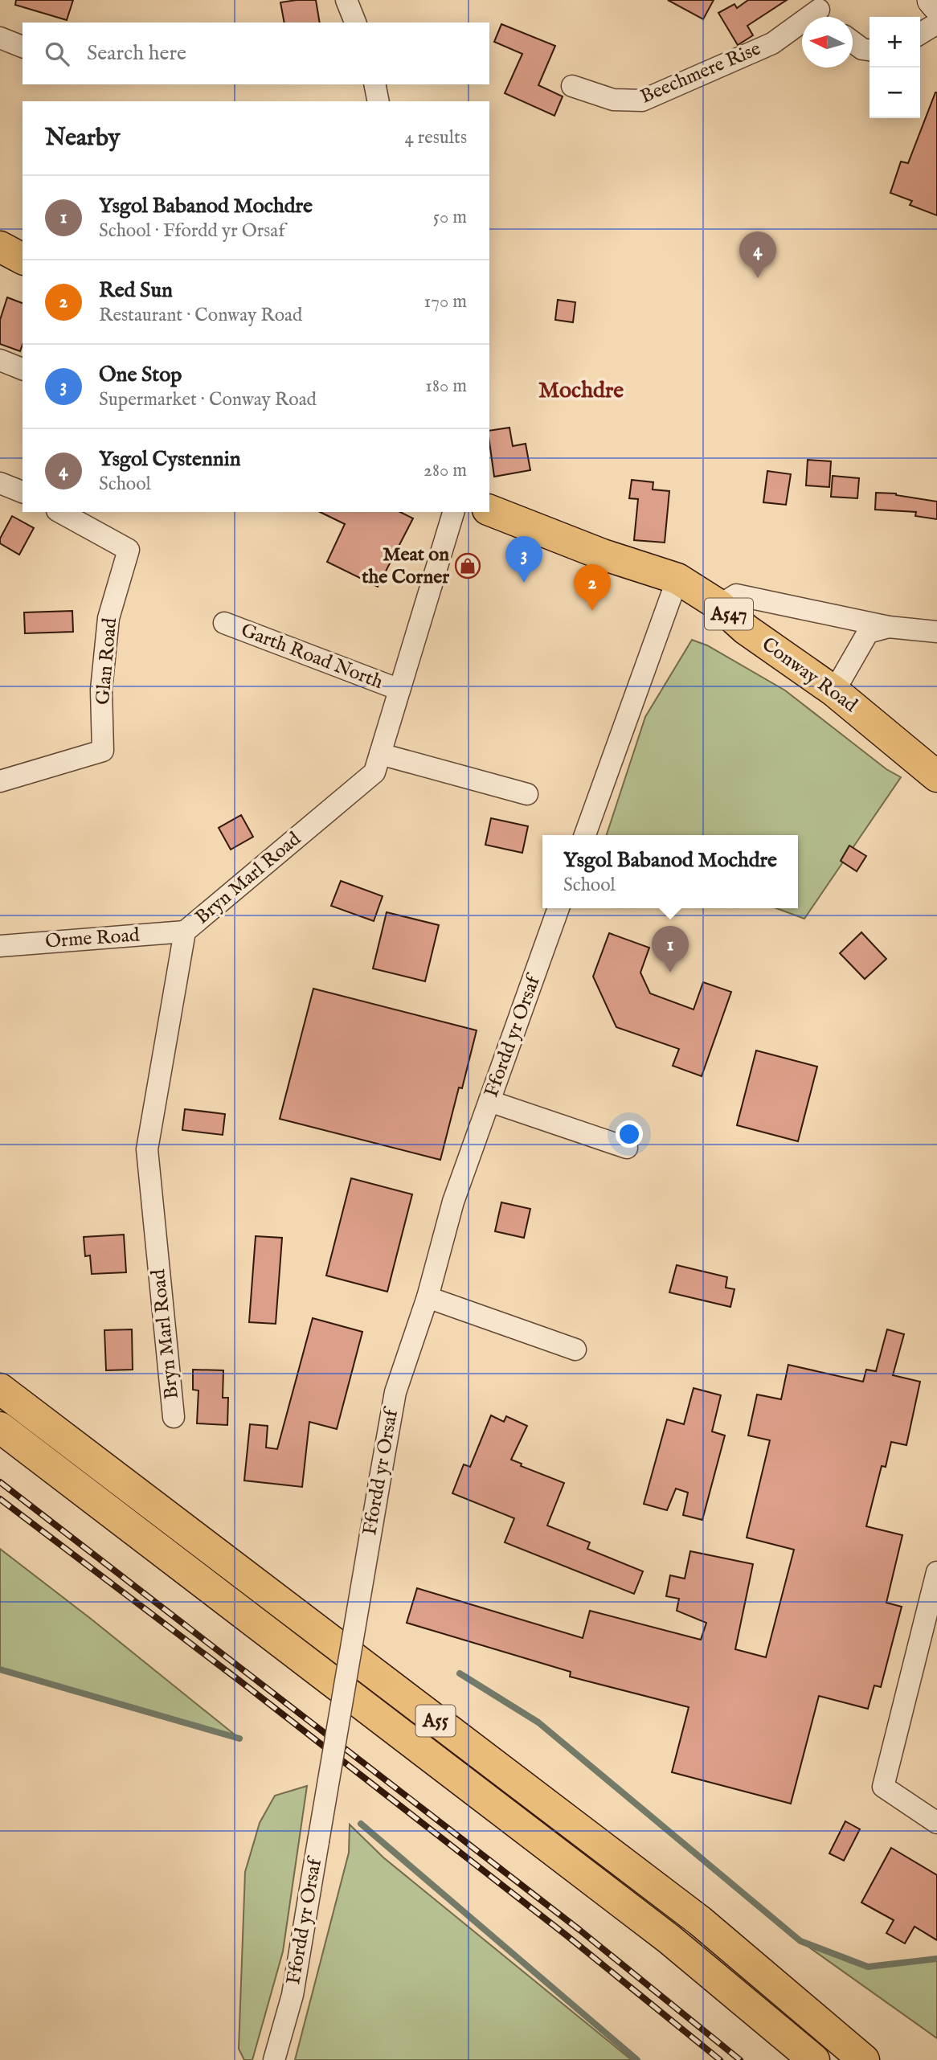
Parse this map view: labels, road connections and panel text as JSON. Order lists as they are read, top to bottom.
{
  "streets": {
    "main road": ["A547", "Conway Road", "A55"],
    "street": [
      "Beechmere Rise",
      "Garth Road North",
      "Glan Road",
      "Bryn Marl Road",
      "Orme Road",
      "Ffordd yr Orsaf"
    ]
  },
  "crossings": [
    ["Garth Road North", "Bryn Marl Road"],
    ["Bryn Marl Road", "Orme Road"]
  ],
  "districts": ["Mochdre"],
  "places": {
    "shop": ["Meat on the Corner"]
  },
  "north": "left",
  "page": {
    "map_buttons": ["+", "−"],
    "search": "Search here",
    "heading": ["Nearby", "4 results"],
    "list": [
      {
        "mark": "1",
        "name": "Ysgol Babanod Mochdre",
        "note": "School · Ffordd yr Orsaf",
        "value": "50 m"
      },
      {
        "mark": "2",
        "name": "Red Sun",
        "note": "Restaurant · Conway Road",
        "value": "170 m"
      },
      {
        "mark": "3",
        "name": "One Stop",
        "note": "Supermarket · Conway Road",
        "value": "180 m"
      },
      {
        "mark": "4",
        "name": "Ysgol Cystennin",
        "note": "School",
        "value": "280 m"
      }
    ],
    "pins": [
      "4",
      "3",
      "2",
      "1"
    ],
    "popup": ["Ysgol Babanod Mochdre", "School"]
  }
}
